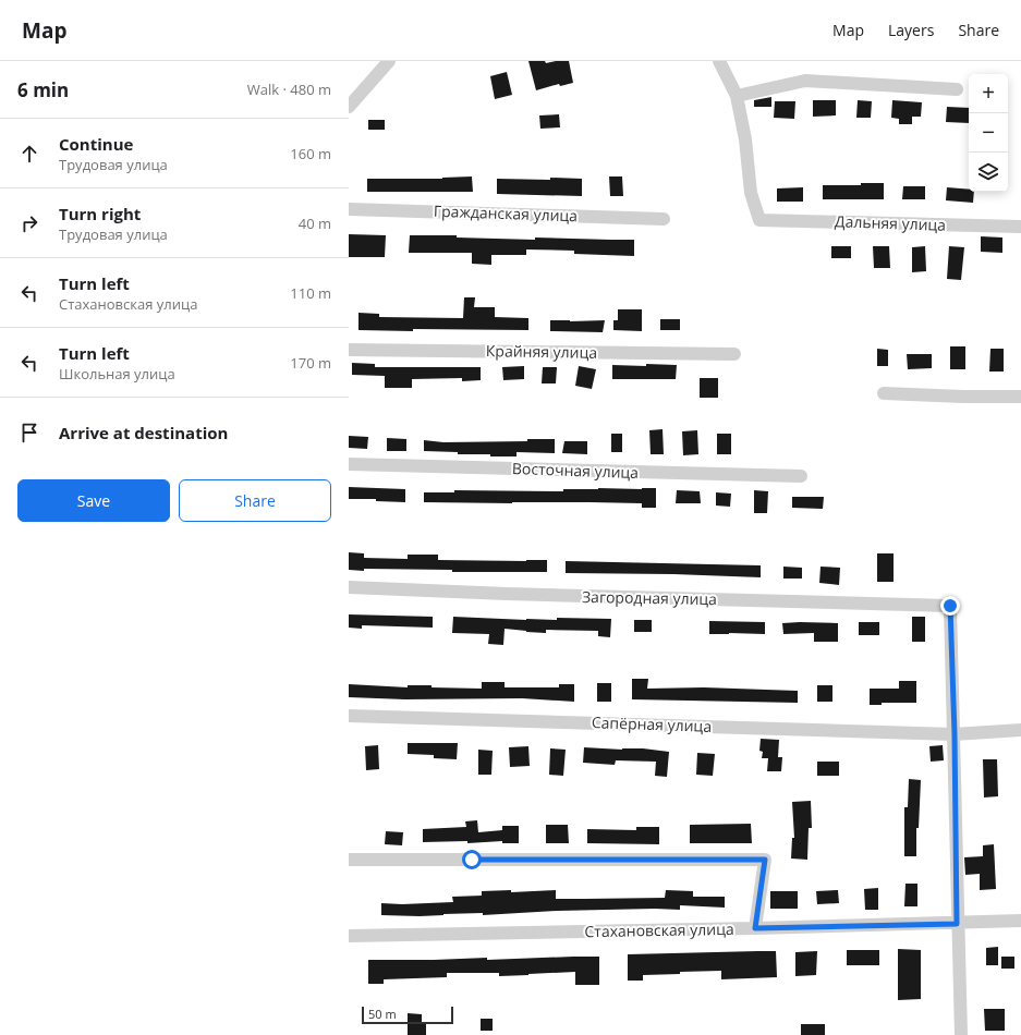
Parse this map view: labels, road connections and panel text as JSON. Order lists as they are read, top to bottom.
{
  "streets": {
    "street": [
      "Гражданская улица",
      "Дальняя улица",
      "Крайняя улица",
      "Восточная улица",
      "Загородная улица",
      "Сапёрная улица",
      "Стахановская улица"
    ]
  },
  "crossings": [
    ["Загородная улица", "Сапёрная улица"]
  ],
  "scale_bar": "50 m",
  "page": {
    "header": "Map",
    "nav": ["Map", "Layers", "Share"],
    "heading": ["6 min", "Walk · 480 m"],
    "map_buttons": ["+", "−"],
    "list": [
      ["Continue", "Трудовая улица", "160 m"],
      ["Turn right", "Трудовая улица", "40 m"],
      ["Turn left", "Стахановская улица", "110 m"],
      ["Turn left", "Школьная улица", "170 m"],
      "Arrive at destination"
    ],
    "buttons": ["Save", "Share"],
    "scale": "50 m"
  }
}
